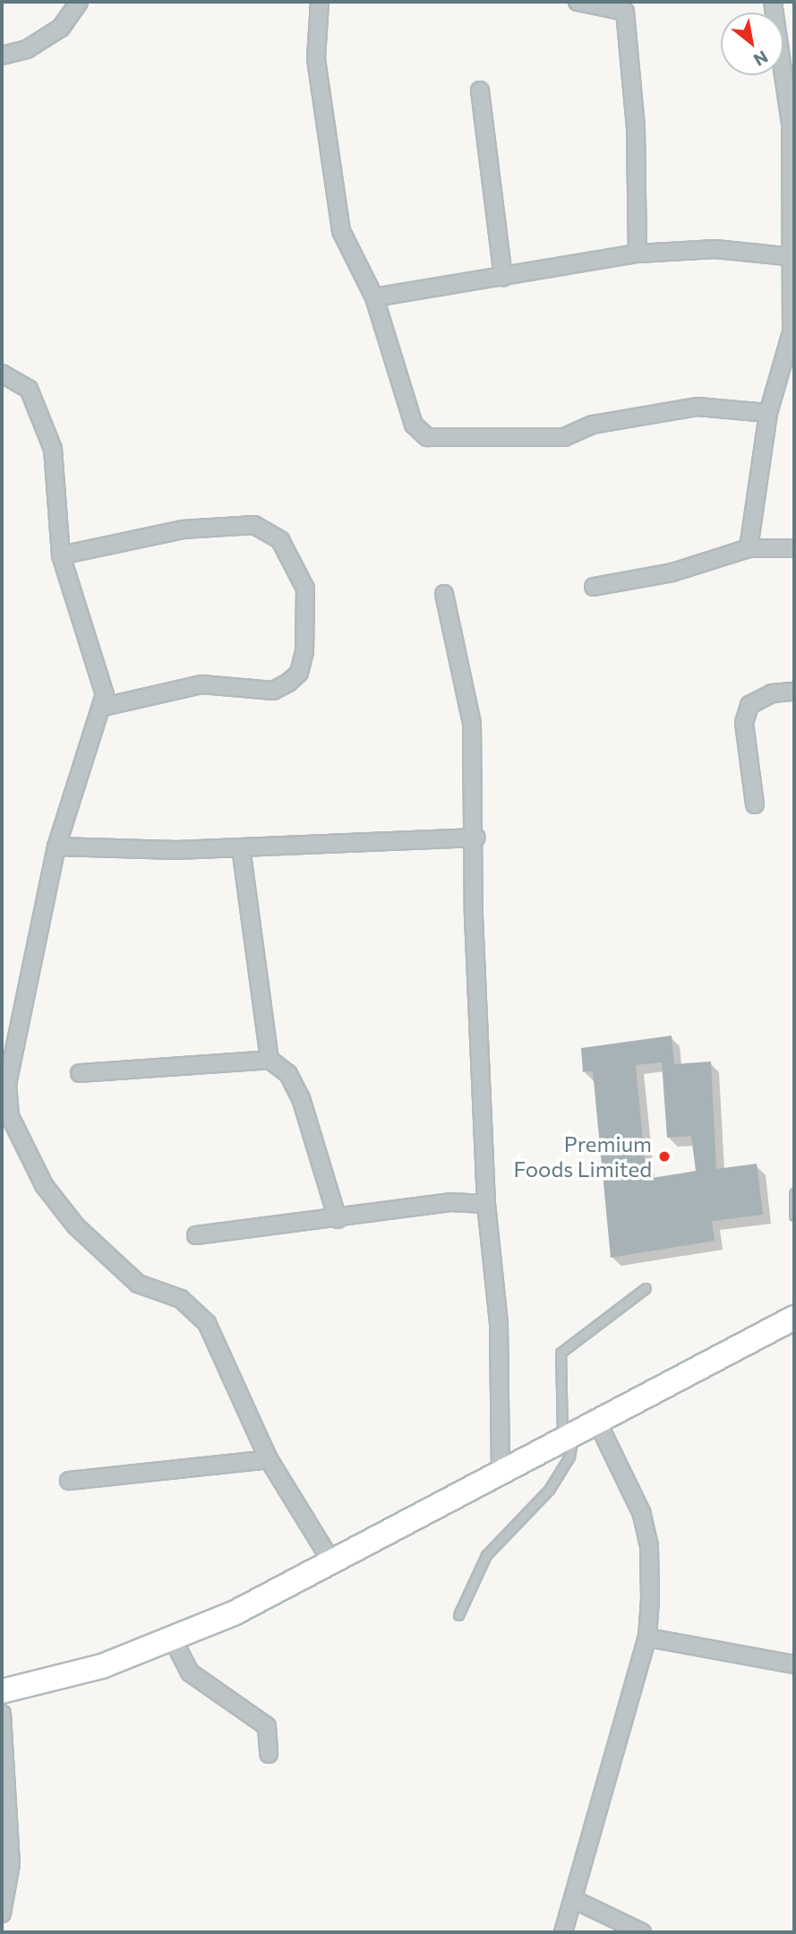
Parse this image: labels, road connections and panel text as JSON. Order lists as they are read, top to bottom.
{
  "places": ["Premium Foods Limited"],
  "north": "bottom right"
}
